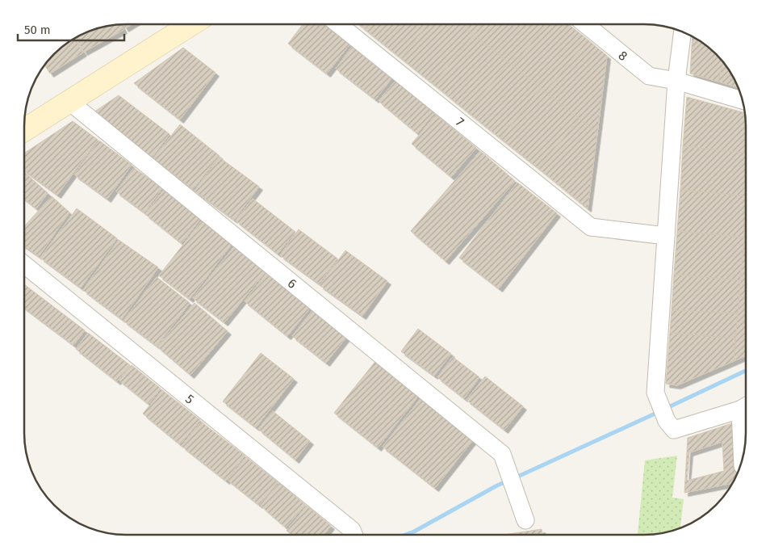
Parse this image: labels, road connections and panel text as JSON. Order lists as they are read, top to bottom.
{
  "streets": {
    "street": [
      "8",
      "7",
      "6",
      "5"
    ]
  },
  "scale_bar": "50 m"
}
